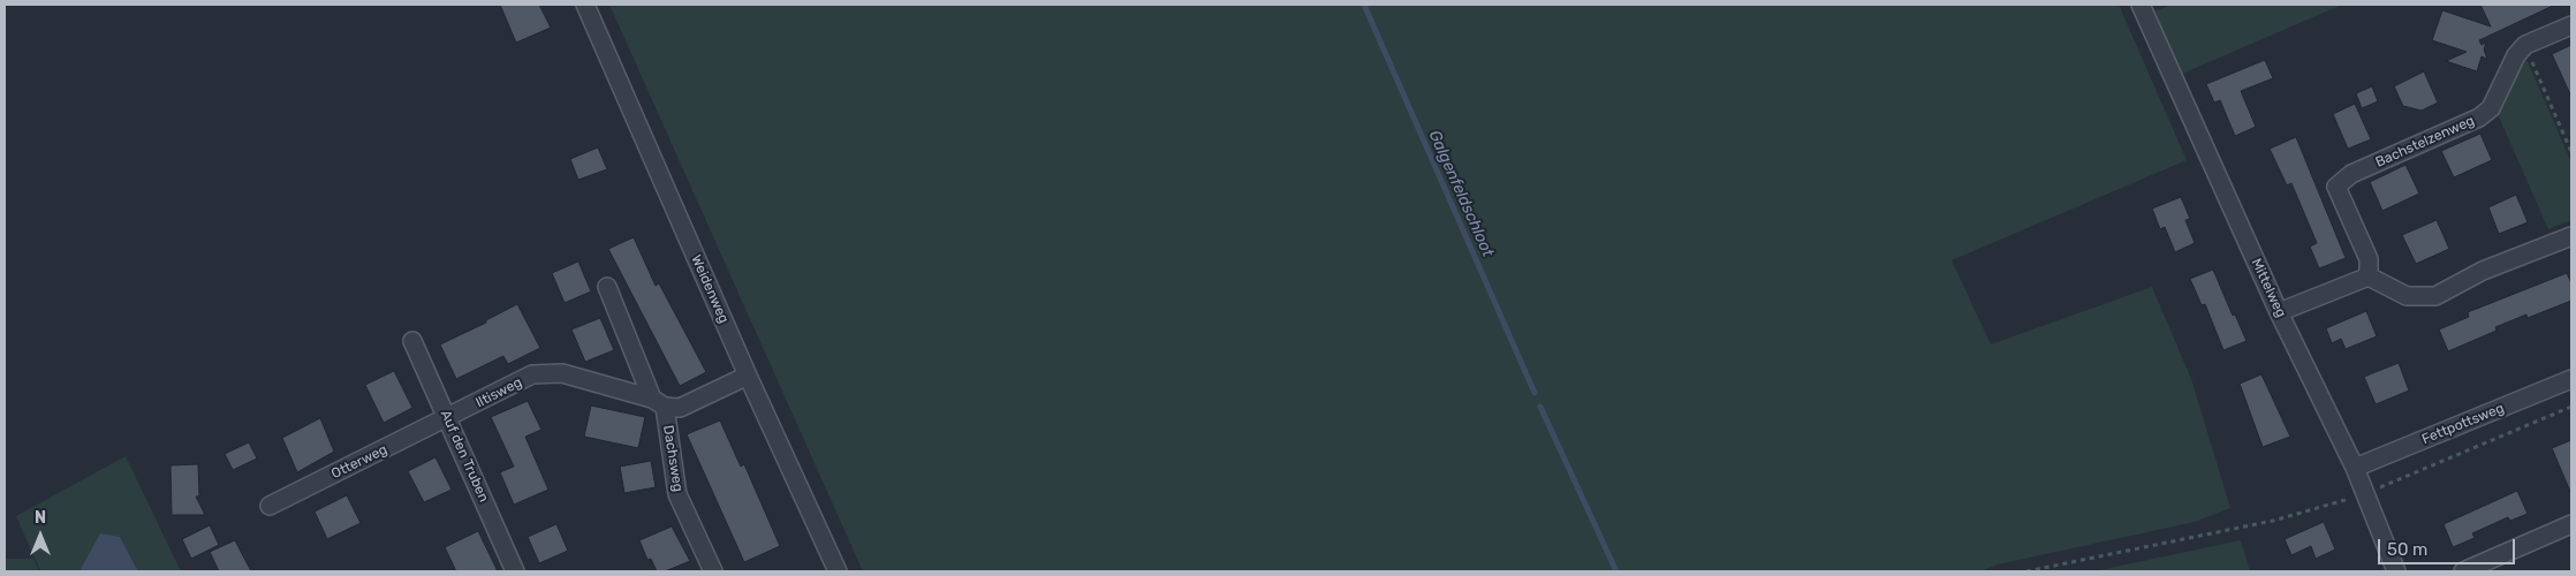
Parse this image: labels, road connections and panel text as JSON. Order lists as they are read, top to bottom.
{
  "streets": {
    "street": [
      "Bachstelzenweg",
      "Mittelweg",
      "Weidenweg",
      "Iltisweg",
      "Fettpottsweg",
      "Auf den Truben",
      "Dachsweg",
      "Otterweg"
    ]
  },
  "crossings": [
    ["Mittelweg", "Fettpottsweg"],
    ["Weidenweg", "Iltisweg"],
    ["Iltisweg", "Auf den Truben"],
    ["Iltisweg", "Dachsweg"],
    ["Iltisweg", "Otterweg"],
    ["Auf den Truben", "Otterweg"]
  ],
  "water": ["Galgenfeldschloot"],
  "scale_bar": "50 m",
  "north": "top"
}
